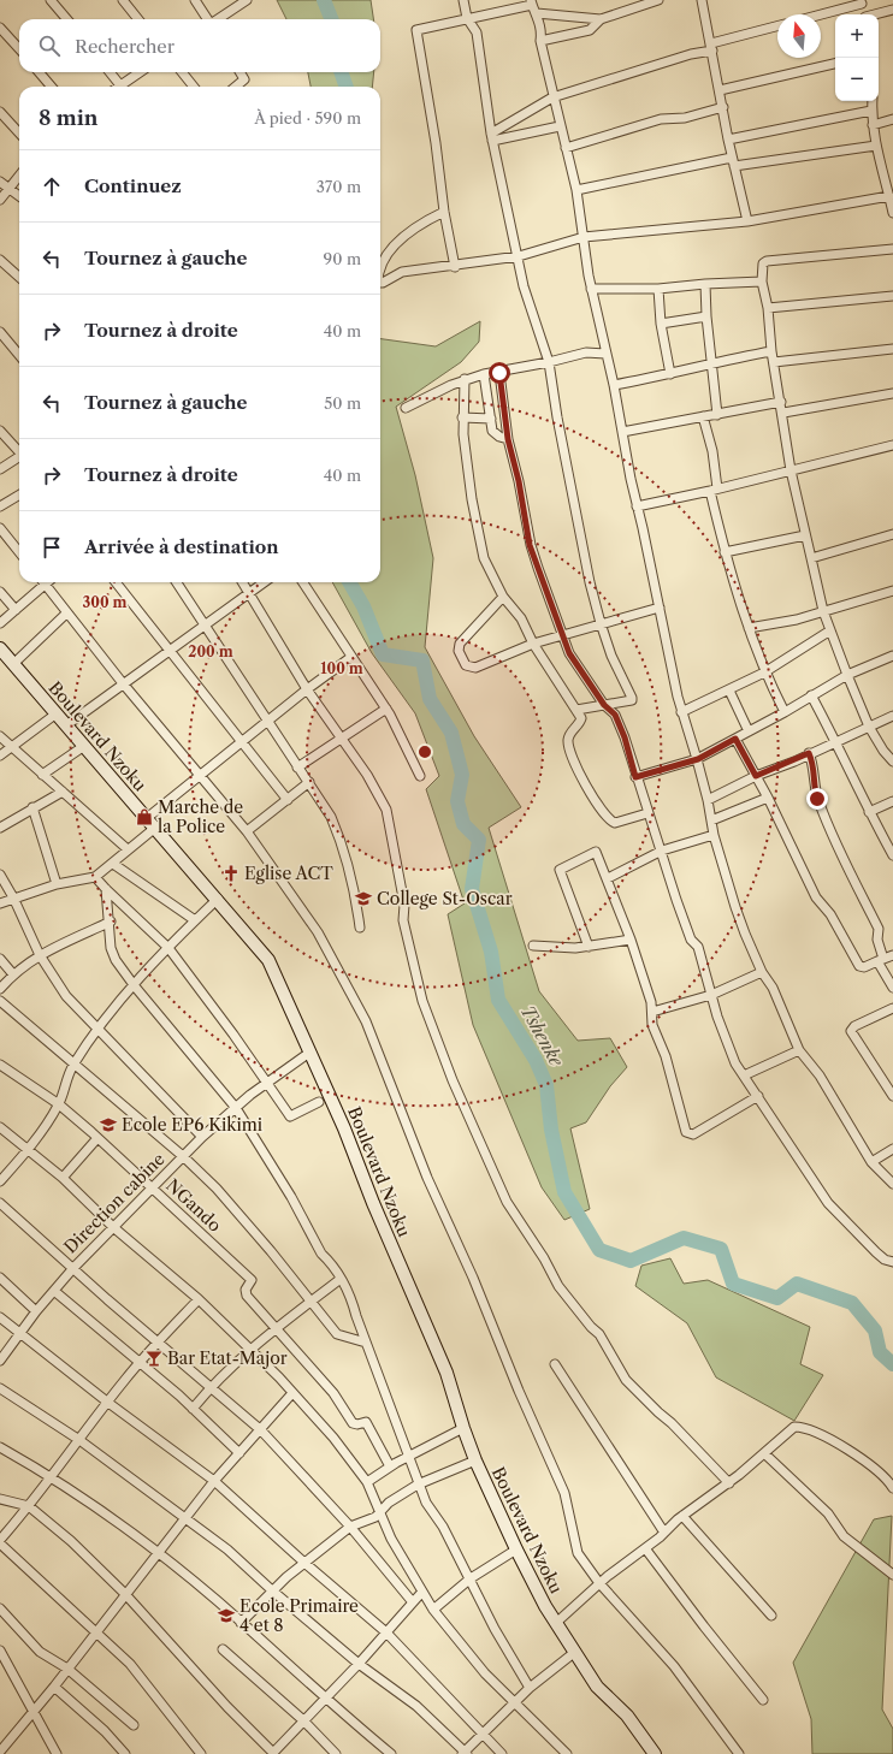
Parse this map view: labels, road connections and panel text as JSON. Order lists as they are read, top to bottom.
{
  "streets": {
    "street": ["Boulevard Nzoku", "Direction cabine", "NGando"]
  },
  "crossings": [
    ["Boulevard Nzoku", "Direction cabine"],
    ["Direction cabine", "NGando"]
  ],
  "water": ["Tshenke"],
  "places": {
    "shop": ["Marche de la Police"],
    "church": ["Eglise ACT"],
    "school or university": ["College St-Oscar", "Ecole EP6 Kikimi", "Ecole Primaire 4 et 8"],
    "bar": ["Bar Etat-Major"]
  },
  "north": "top",
  "page": {
    "map_buttons": ["+", "−"],
    "search": "Rechercher",
    "heading": ["8 min", "À pied · 590 m"],
    "list": [
      ["Continuez", "370 m"],
      ["Tournez à gauche", "90 m"],
      ["Tournez à droite", "40 m"],
      ["Tournez à gauche", "50 m"],
      ["Tournez à droite", "40 m"],
      "Arrivée à destination"
    ]
  },
  "rings": ["300 m", "200 m", "100 m"]
}
